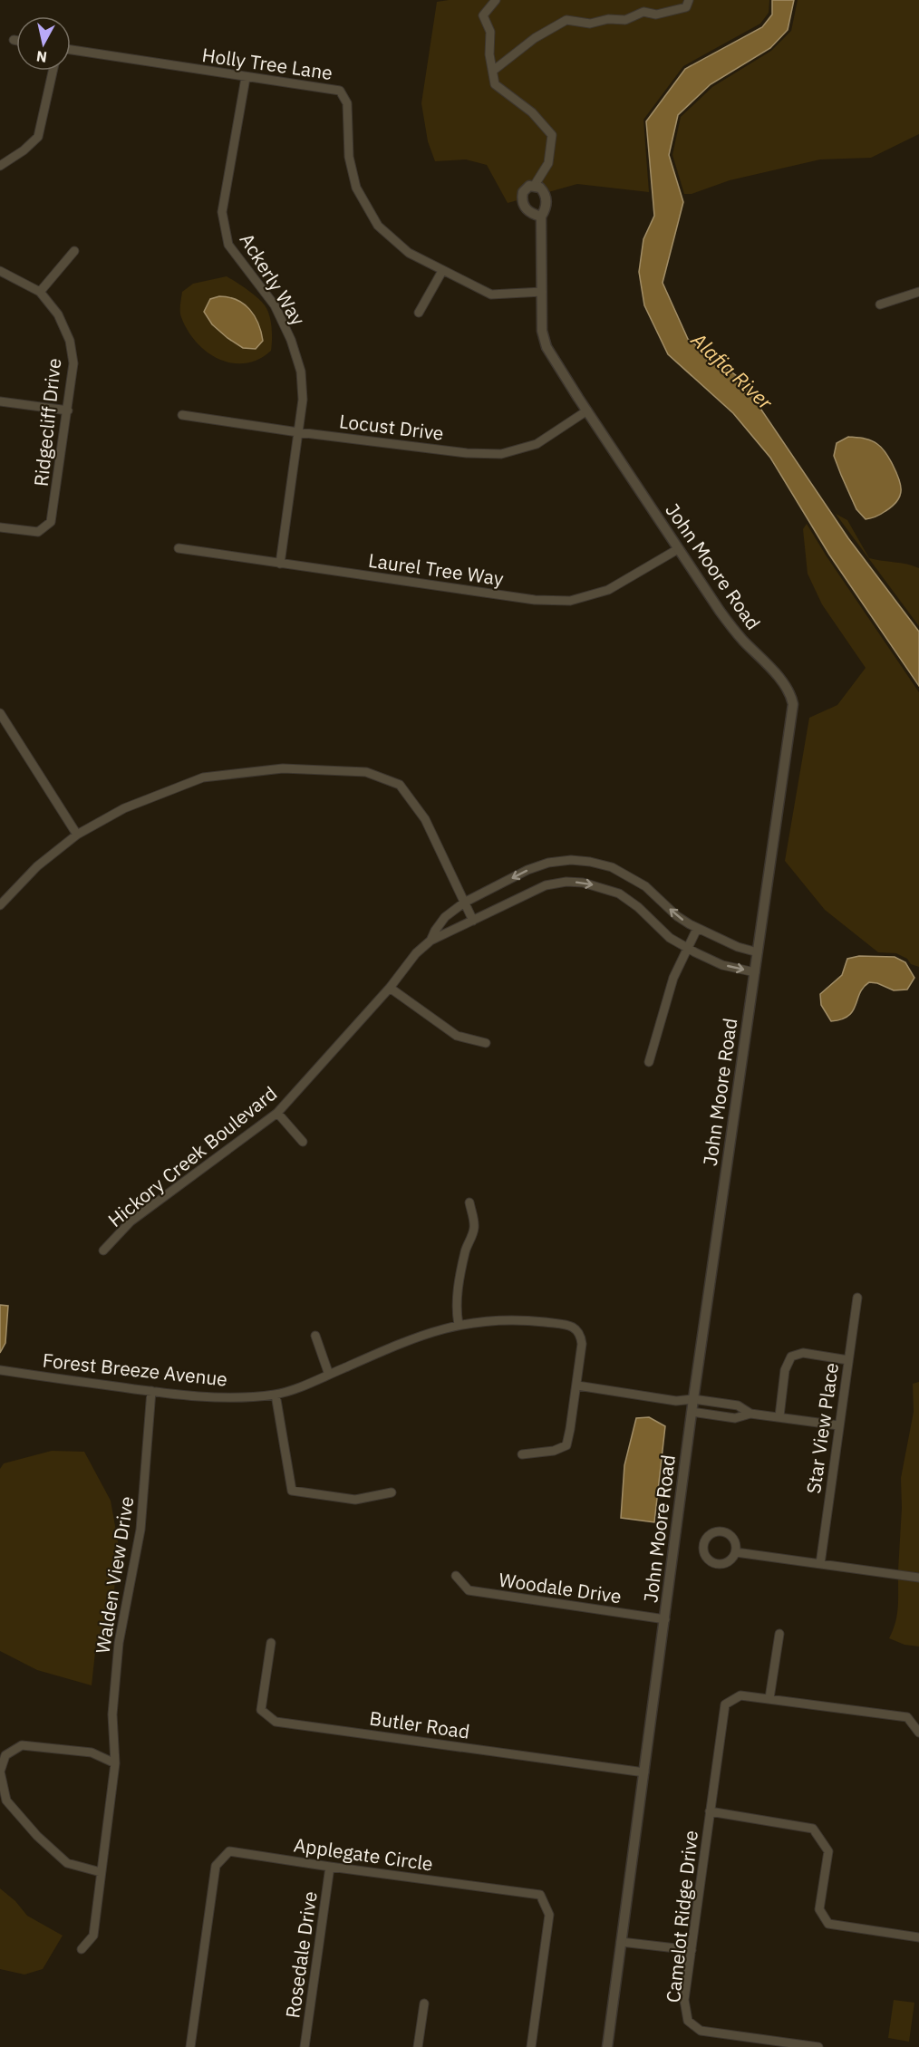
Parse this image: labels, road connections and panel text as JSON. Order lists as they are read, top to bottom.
{
  "streets": {
    "street": [
      "Holly Tree Lane",
      "Ackerly Way",
      "Ridgecliff Drive",
      "Locust Drive",
      "John Moore Road",
      "Laurel Tree Way",
      "Hickory Creek Boulevard",
      "Forest Breeze Avenue",
      "Star View Place",
      "Walden View Drive",
      "Woodale Drive",
      "Butler Road",
      "Applegate Circle",
      "Camelot Ridge Drive",
      "Rosedale Drive"
    ]
  },
  "crossings": [
    ["Holly Tree Lane", "Ackerly Way"],
    ["Holly Tree Lane", "John Moore Road"],
    ["Ackerly Way", "Locust Drive"],
    ["Ackerly Way", "Laurel Tree Way"],
    ["Locust Drive", "John Moore Road"],
    ["John Moore Road", "Laurel Tree Way"],
    ["John Moore Road", "Hickory Creek Boulevard"],
    ["John Moore Road", "Woodale Drive"],
    ["John Moore Road", "Butler Road"],
    ["Forest Breeze Avenue", "Walden View Drive"],
    ["Applegate Circle", "Rosedale Drive"]
  ],
  "water": ["Alafia River"],
  "north": "bottom"
}
